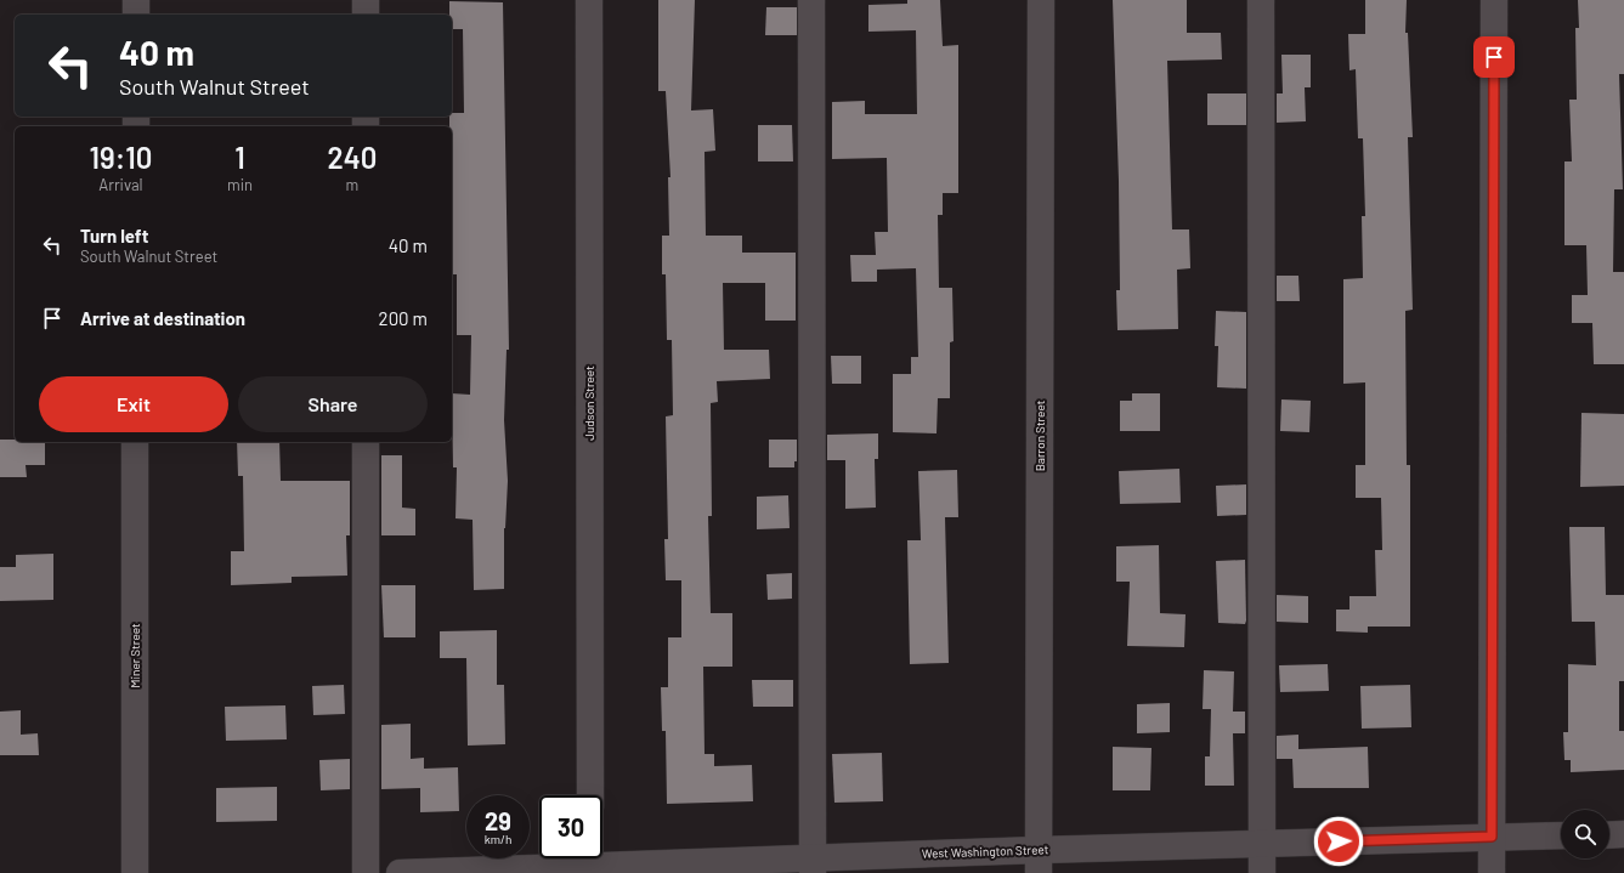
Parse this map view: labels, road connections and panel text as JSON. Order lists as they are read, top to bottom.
{
  "streets": {
    "street": [
      "Judson Street",
      "Barron Street",
      "Miner Street",
      "West Washington Street"
    ]
  },
  "crossings": [
    ["Barron Street", "West Washington Street"]
  ],
  "page": {
    "turn": ["40 m", "South Walnut Street"],
    "eta": [
      "19:10",
      "Arrival",
      "1",
      "min",
      "240",
      "m"
    ],
    "list": [
      {
        "name": "Turn left",
        "note": "South Walnut Street",
        "value": "40 m"
      },
      {
        "name": "Arrive at destination",
        "value": "200 m"
      }
    ],
    "buttons": ["Exit", "Share"],
    "speed": "29 km/h",
    "limit": "30"
  }
}
